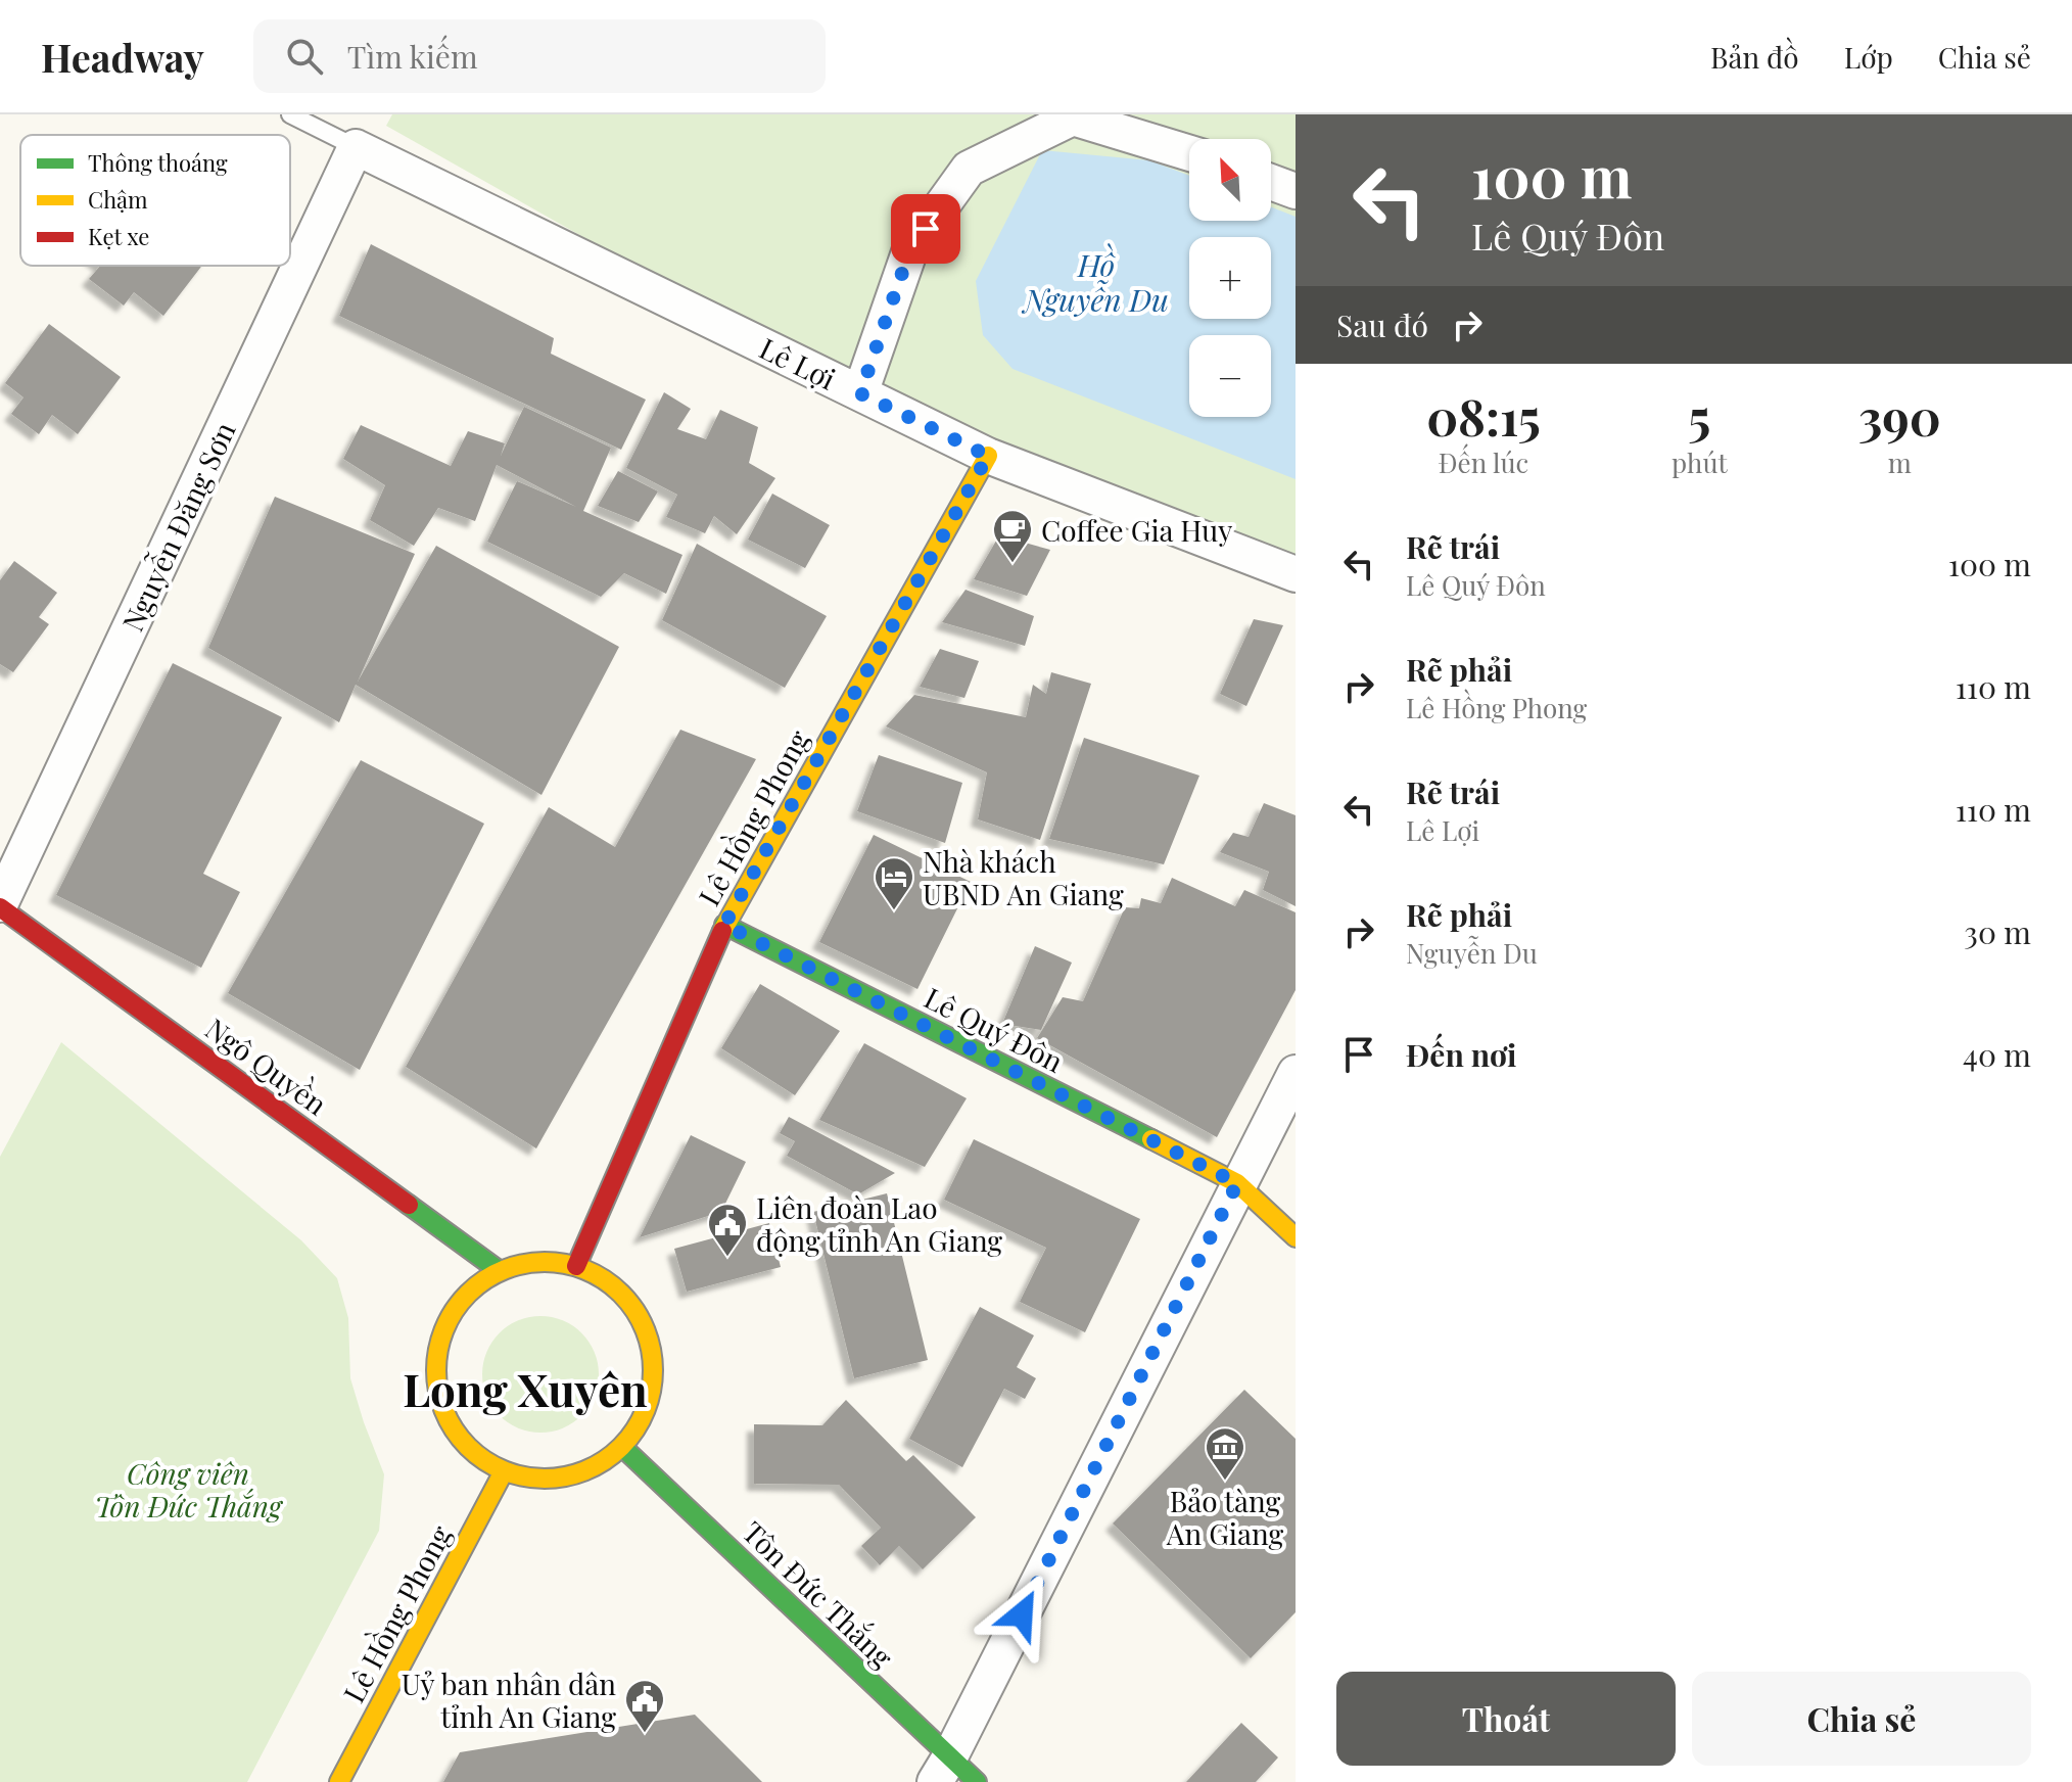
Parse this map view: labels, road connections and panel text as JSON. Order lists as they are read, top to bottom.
{
  "streets": {
    "street": [
      "Lê Lợi",
      "Nguyễn Đăng Sơn",
      "Lê Hồng Phong",
      "Lê Quý Đôn",
      "Ngô Quyền",
      "Tôn Đức Thắng"
    ]
  },
  "crossings": [
    ["Lê Lợi", "Nguyễn Đăng Sơn"],
    ["Lê Lợi", "Lê Hồng Phong"],
    ["Nguyễn Đăng Sơn", "Ngô Quyền"],
    ["Lê Hồng Phong", "Lê Quý Đôn"],
    ["Lê Hồng Phong", "Ngô Quyền"],
    ["Lê Hồng Phong", "Tôn Đức Thắng"],
    ["Ngô Quyền", "Tôn Đức Thắng"]
  ],
  "districts": ["Long Xuyên"],
  "water": ["Hồ Nguyễn Du"],
  "parks": ["Công viên Tôn Đức Thắng"],
  "places": {
    "cafe": ["Coffee Gia Huy"],
    "hotel": ["Nhà khách UBND An Giang"],
    "public building": ["Liên đoàn Lao động tỉnh An Giang", "Uỷ ban nhân dân tỉnh An Giang"],
    "museum": ["Bảo tàng An Giang"]
  },
  "legend": ["Thông thoáng", "Chậm", "Kẹt xe"],
  "north": "top left",
  "page": {
    "header": "Headway",
    "search": "Tìm kiếm",
    "nav": ["Bản đồ", "Lớp", "Chia sẻ"],
    "turn": ["100 m", "Lê Quý Đôn"],
    "map_buttons": ["+", "−"],
    "then": "Sau đó",
    "eta": [
      "08:15",
      "Đến lúc",
      "5",
      "phút",
      "390",
      "m"
    ],
    "list": [
      {
        "name": "Rẽ trái",
        "note": "Lê Quý Đôn",
        "value": "100 m"
      },
      {
        "name": "Rẽ phải",
        "note": "Lê Hồng Phong",
        "value": "110 m"
      },
      {
        "name": "Rẽ trái",
        "note": "Lê Lợi",
        "value": "110 m"
      },
      {
        "name": "Rẽ phải",
        "note": "Nguyễn Du",
        "value": "30 m"
      },
      {
        "name": "Đến nơi",
        "value": "40 m"
      }
    ],
    "buttons": ["Thoát", "Chia sẻ"]
  }
}
